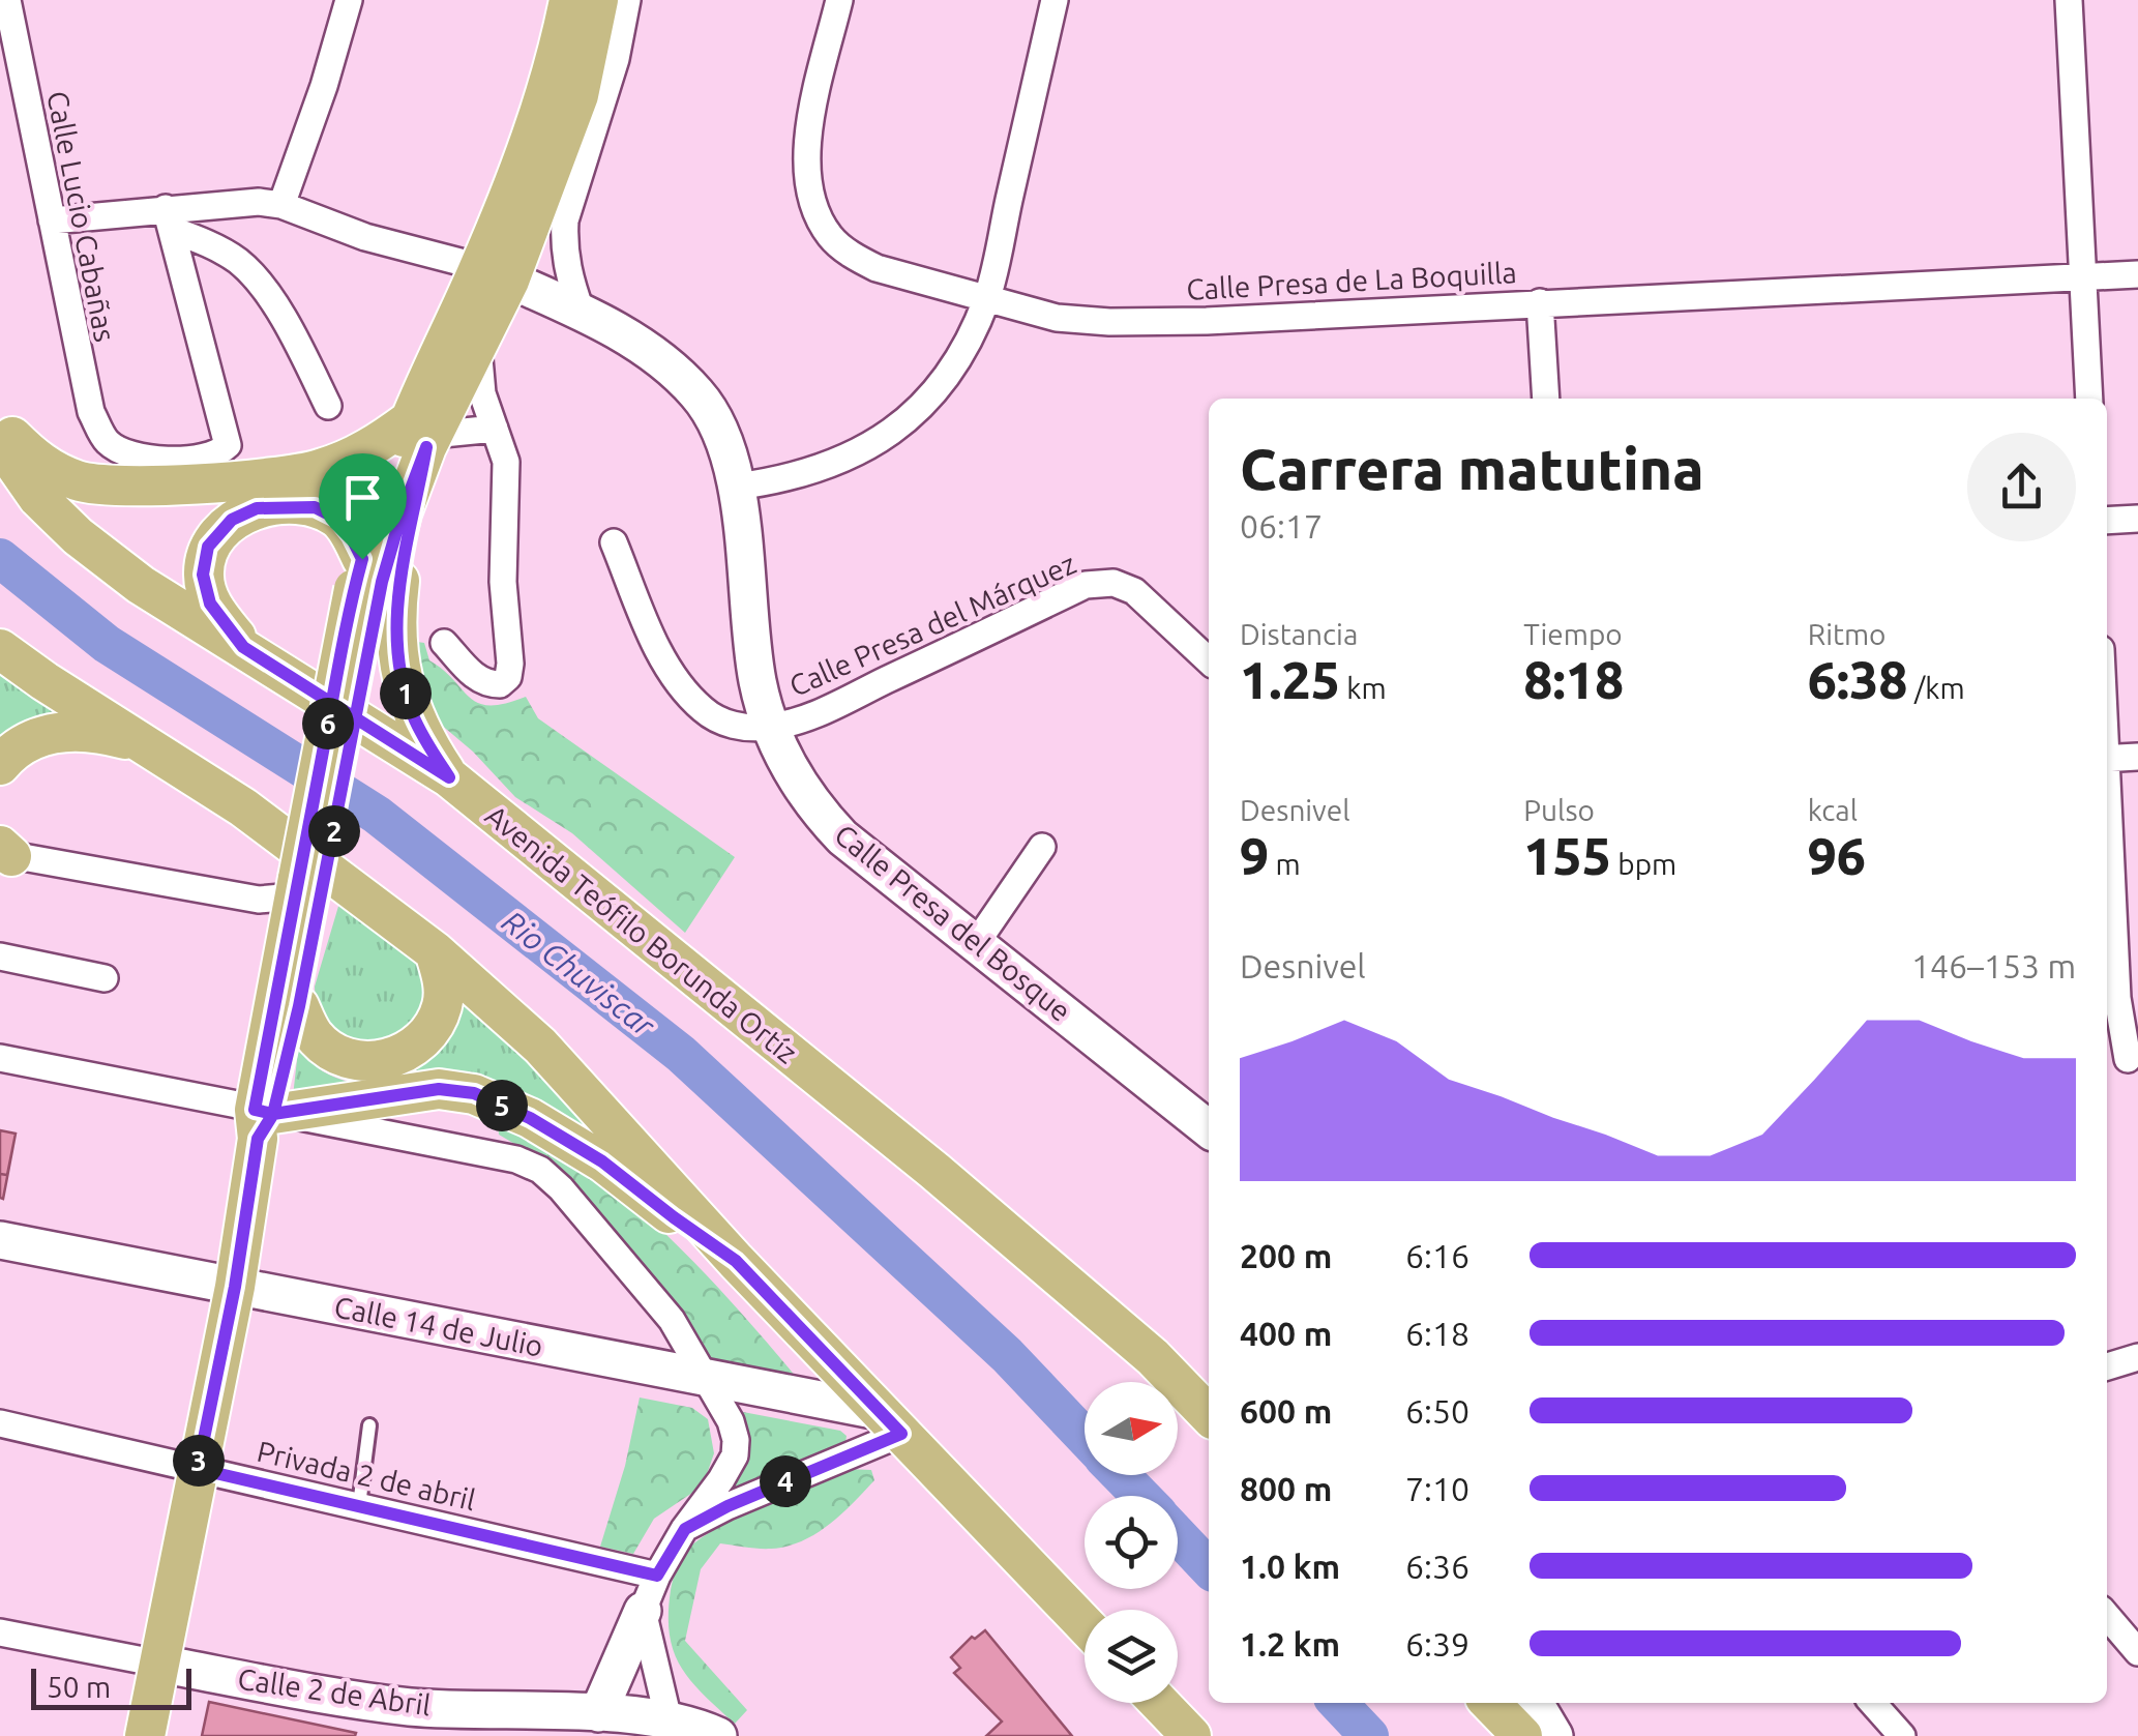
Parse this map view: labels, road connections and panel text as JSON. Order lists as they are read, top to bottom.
{
  "streets": {
    "main road": ["Avenida Teófilo Borunda Ortíz"],
    "street": [
      "Calle Lucio Cabañas",
      "Calle Presa de La Boquilla",
      "Calle Presa del Márquez",
      "Calle Presa del Bosque",
      "Calle 14 de Julio",
      "Privada 2 de abril",
      "Calle 2 de Abril"
    ]
  },
  "crossings": [
    ["Calle Lucio Cabañas", "Calle Presa del Bosque"],
    ["Calle Presa del Márquez", "Calle Presa del Bosque"]
  ],
  "water": ["Rio Chuviscar"],
  "scale_bar": "50 m",
  "north": "right",
  "page": {
    "heading": ["Carrera matutina", "06:17"],
    "stats": [
      ["Distancia", "1.25 km"],
      ["Tiempo", "8:18"],
      ["Ritmo", "6:38 /km"],
      ["Desnivel", "9 m"],
      ["Pulso", "155 bpm"],
      ["kcal", "96"]
    ],
    "pins": [
      "1",
      "6",
      "2",
      "5",
      "3",
      "4"
    ],
    "chart": ["Desnivel", "146–153 m"],
    "list": [
      {
        "name": "200 m",
        "note": "6:16"
      },
      {
        "name": "400 m",
        "note": "6:18"
      },
      {
        "name": "600 m",
        "note": "6:50"
      },
      {
        "name": "800 m",
        "note": "7:10"
      },
      {
        "name": "1.0 km",
        "note": "6:36"
      },
      {
        "name": "1.2 km",
        "note": "6:39"
      }
    ],
    "scale": "50 m"
  }
}
